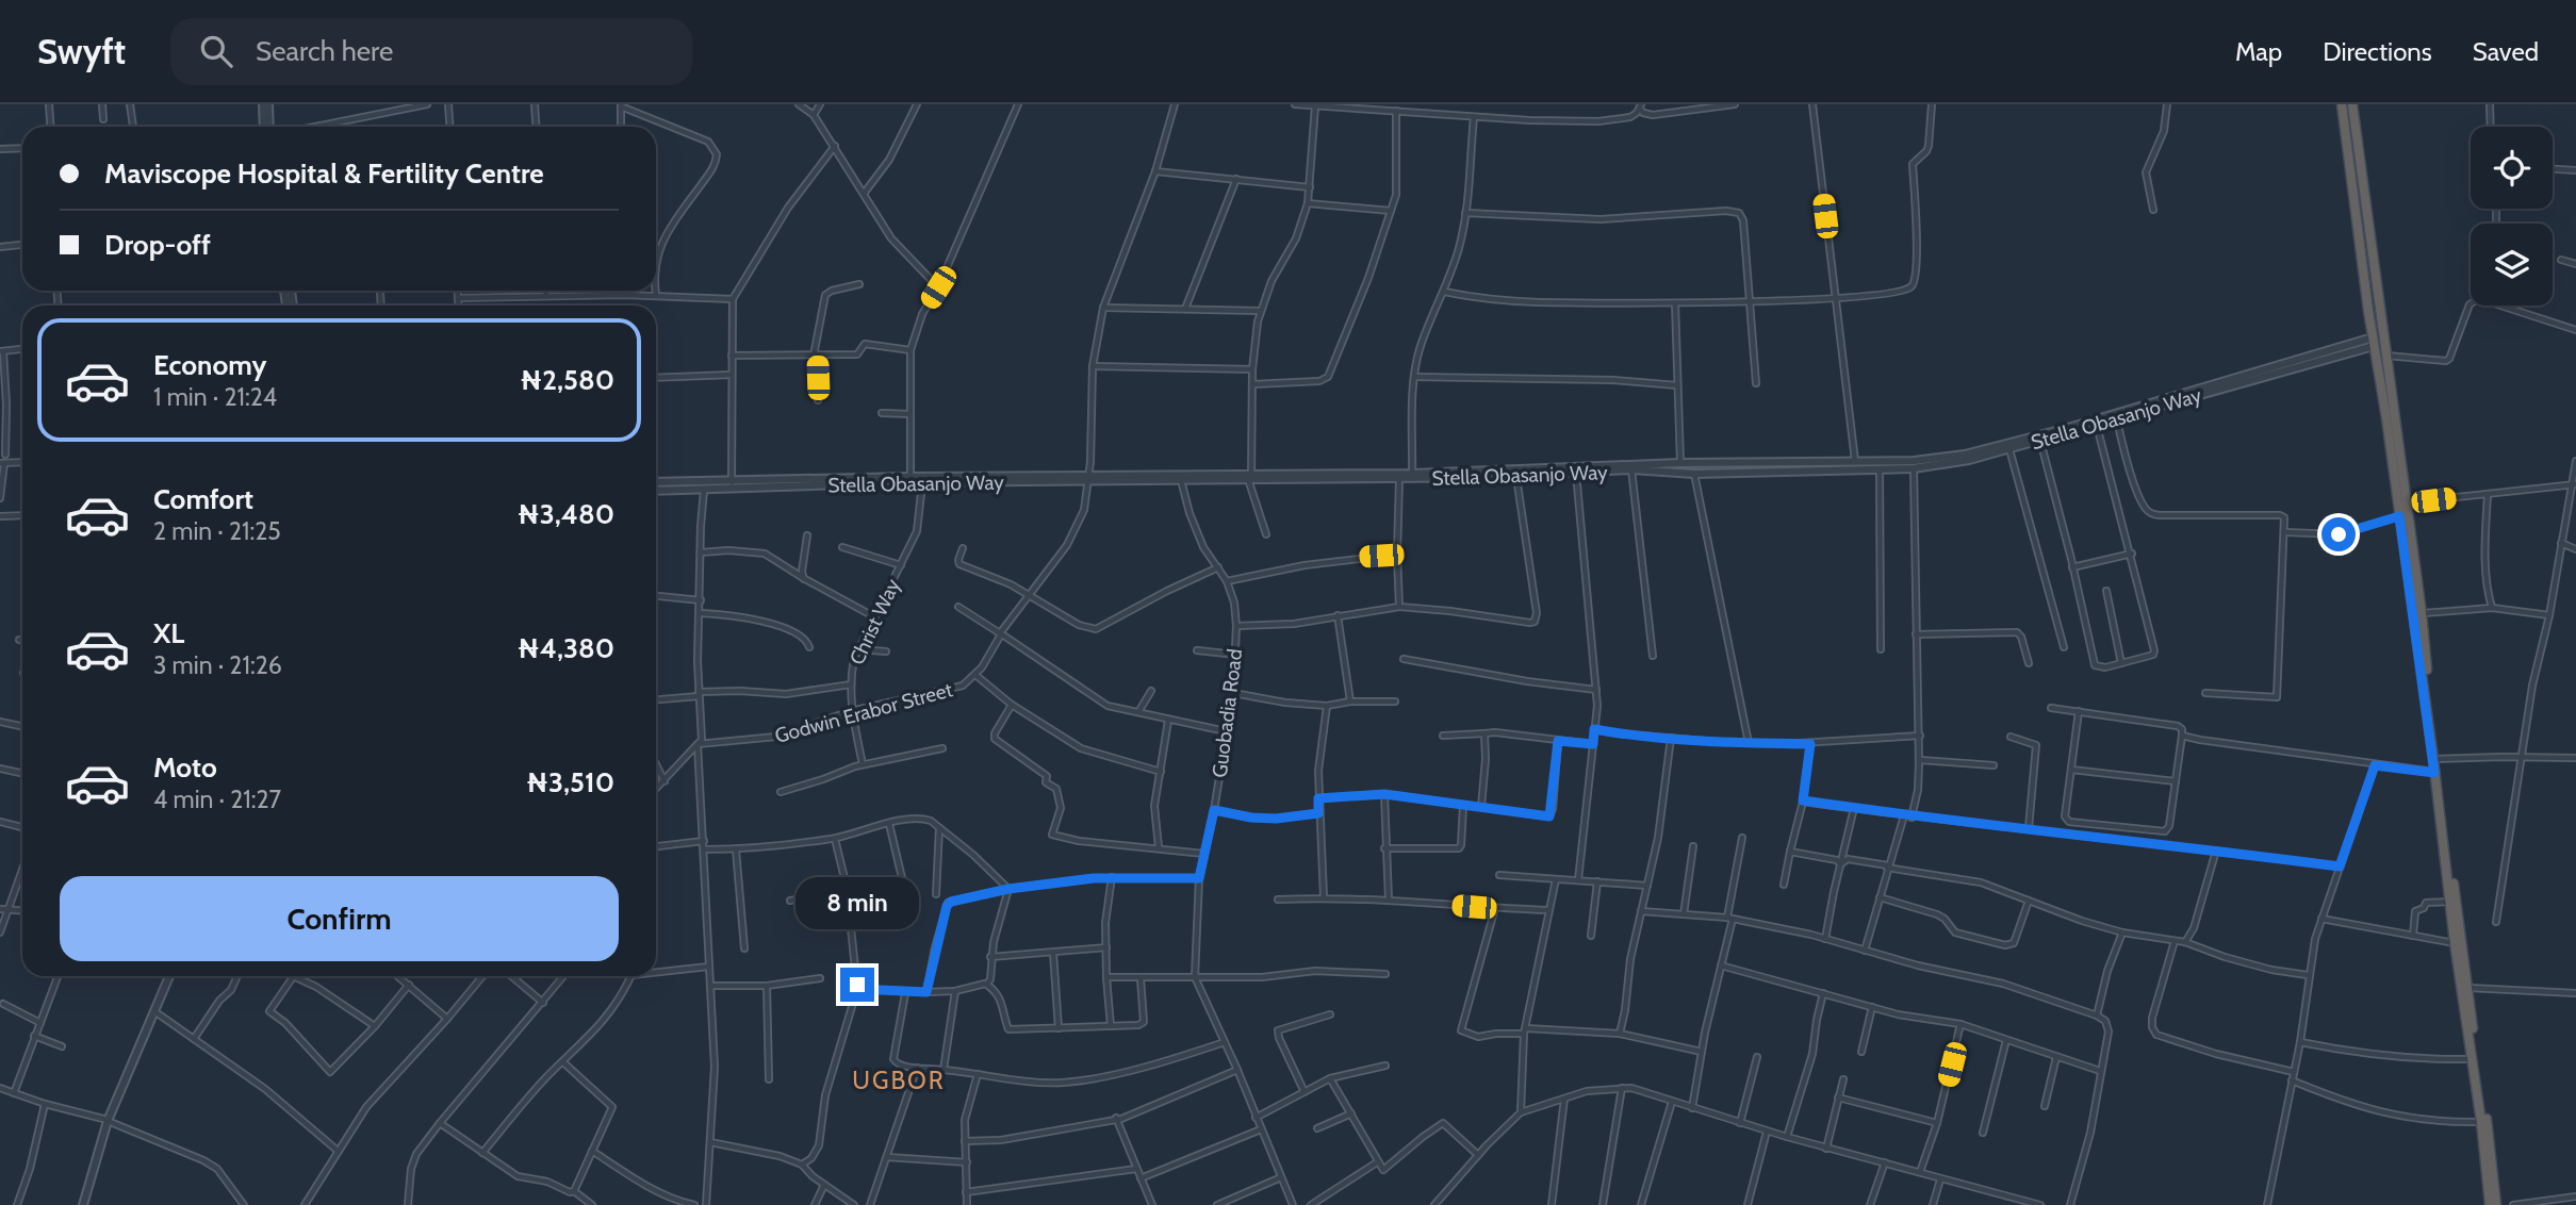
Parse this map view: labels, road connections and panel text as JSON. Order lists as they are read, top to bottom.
{
  "streets": {
    "street": [
      "Stella Obasanjo Way",
      "Christ Way",
      "Godwin Erabor Street",
      "Guobadia Road"
    ]
  },
  "crossings": [
    ["Stella Obasanjo Way", "Christ Way"],
    ["Stella Obasanjo Way", "Godwin Erabor Street"],
    ["Stella Obasanjo Way", "Guobadia Road"],
    ["Christ Way", "Godwin Erabor Street"]
  ],
  "districts": ["UGBOR"],
  "page": {
    "header": "Swyft",
    "search": "Search here",
    "nav": ["Map", "Directions", "Saved"],
    "banner": ["Maviscope Hospital & Fertility Centre", "Drop-off"],
    "list": [
      {
        "name": "Economy",
        "note": "1 min · 21:24",
        "value": "₦2,580"
      },
      {
        "name": "Comfort",
        "note": "2 min · 21:25",
        "value": "₦3,480"
      },
      {
        "name": "XL",
        "note": "3 min · 21:26",
        "value": "₦4,380"
      },
      {
        "name": "Moto",
        "note": "4 min · 21:27",
        "value": "₦3,510"
      }
    ],
    "buttons": "Confirm",
    "bubble": "8 min"
  }
}
